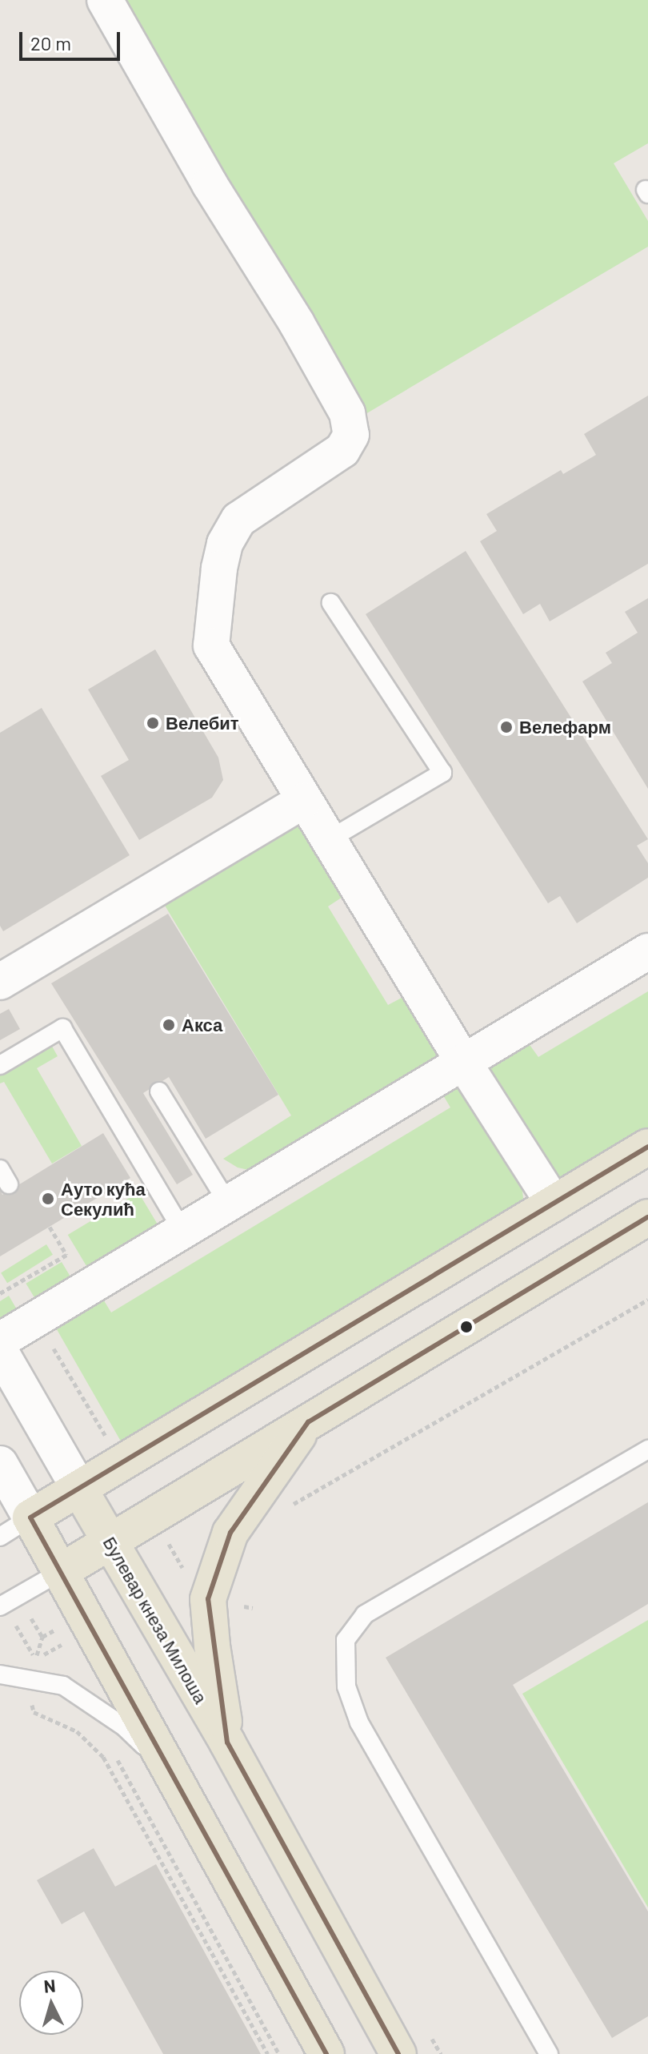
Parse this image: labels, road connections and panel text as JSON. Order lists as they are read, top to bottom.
{
  "streets": {
    "main road": ["Булевар кнеза Милоша"]
  },
  "places": [
    "Велебит",
    "Велефарм",
    "Акса",
    "Ауто кућа Секулић"
  ],
  "scale_bar": "20 m",
  "north": "top"
}
